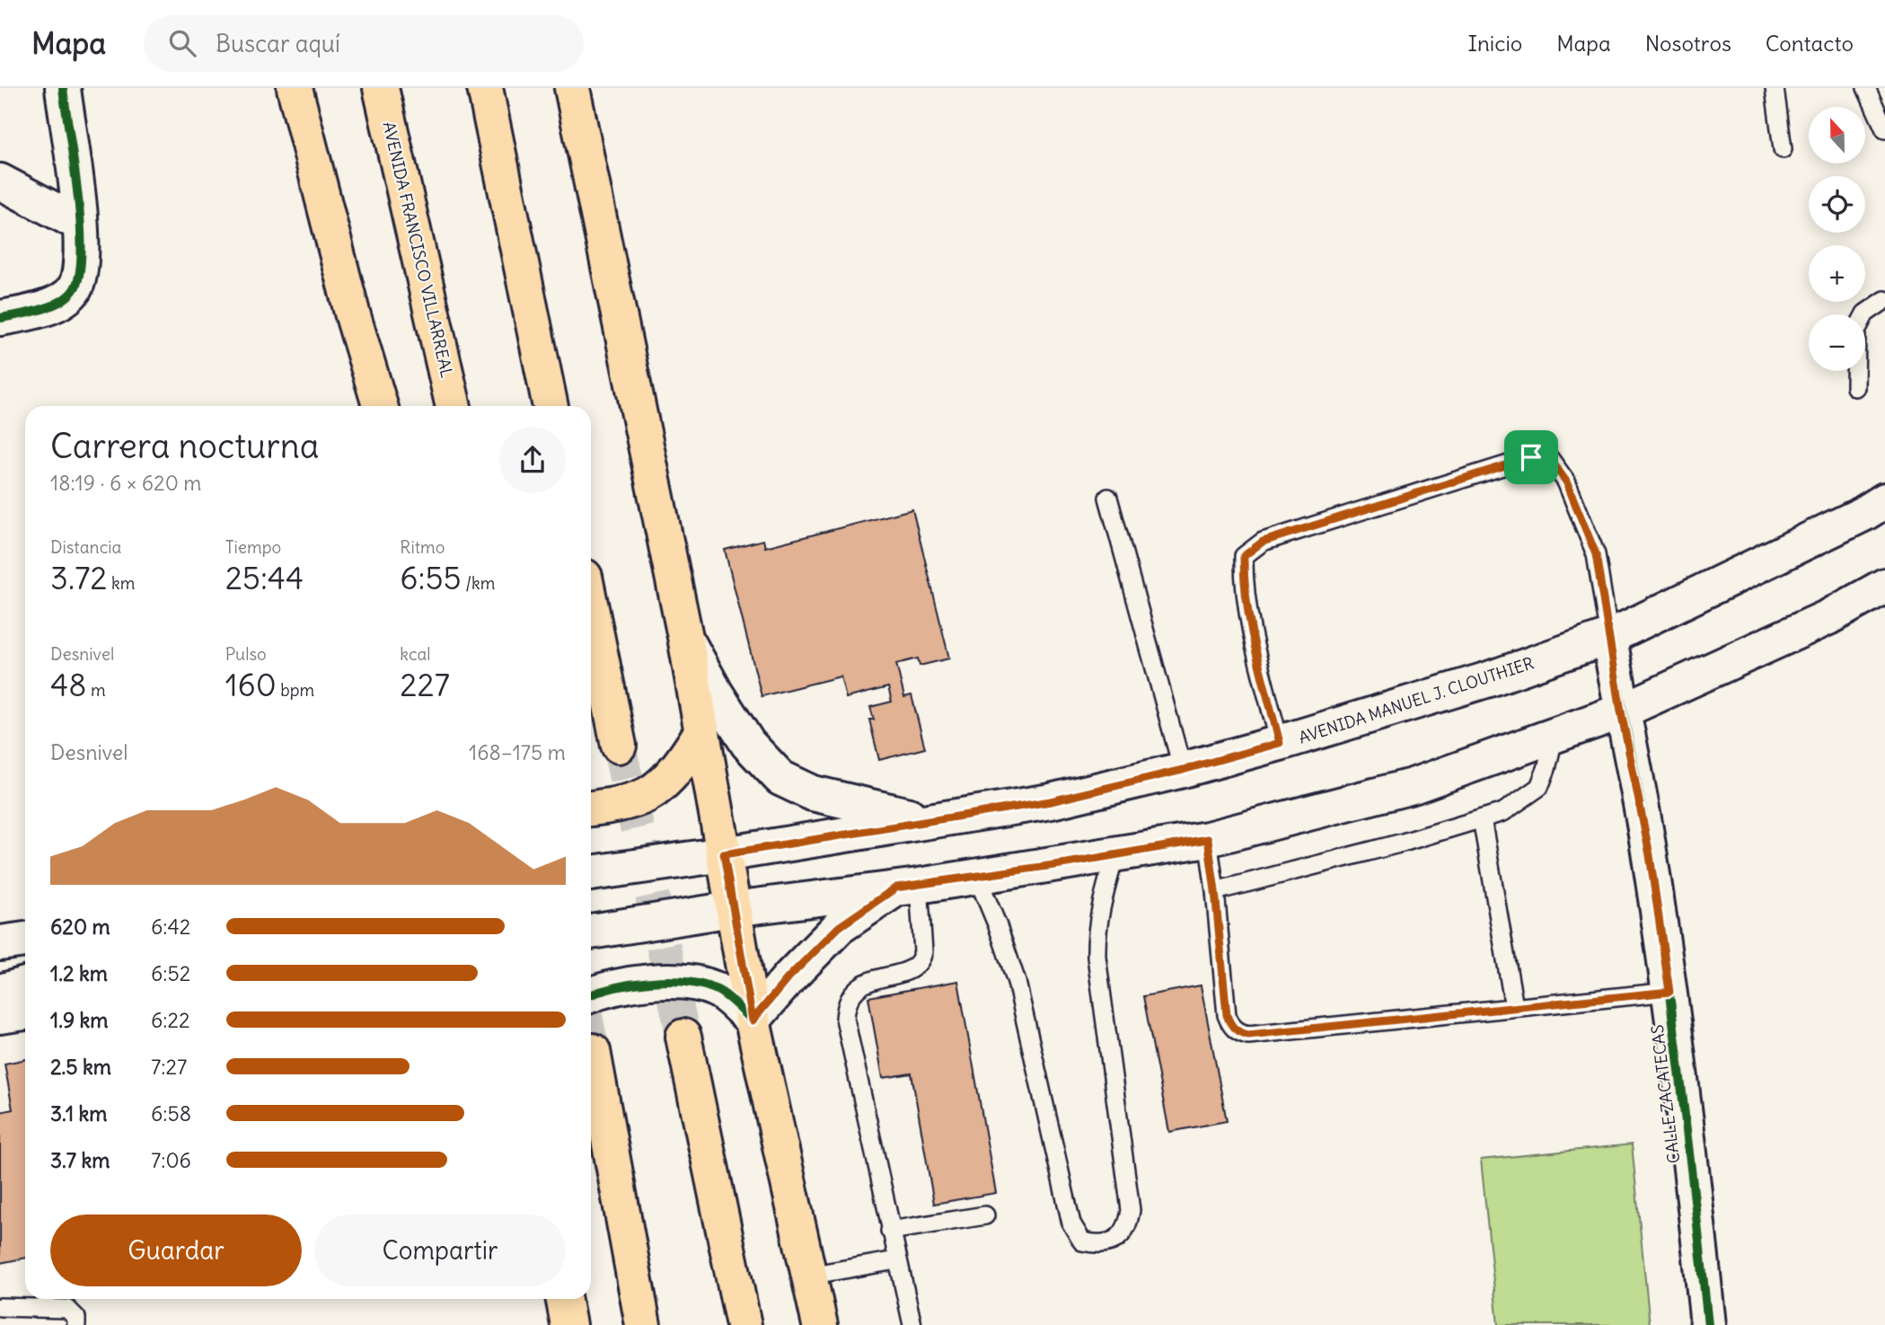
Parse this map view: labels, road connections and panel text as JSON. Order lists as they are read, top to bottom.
{
  "streets": {
    "main road": ["AVENIDA FRANCISCO VILLARREAL", "AVENIDA MANUEL J. CLOUTHIER", "CALLE ZACATECAS"]
  },
  "crossings": [
    ["AVENIDA MANUEL J. CLOUTHIER", "CALLE ZACATECAS"]
  ],
  "north": "top",
  "page": {
    "header": "Mapa",
    "search": "Buscar aquí",
    "nav": [
      "Inicio",
      "Mapa",
      "Nosotros",
      "Contacto"
    ],
    "map_buttons": ["+", "−"],
    "heading": ["Carrera nocturna", "18:19 · 6 × 620 m"],
    "stats": [
      ["Distancia", "3.72 km"],
      ["Tiempo", "25:44"],
      ["Ritmo", "6:55 /km"],
      ["Desnivel", "48 m"],
      ["Pulso", "160 bpm"],
      ["kcal", "227"]
    ],
    "chart": ["Desnivel", "168–175 m"],
    "list": [
      {
        "name": "620 m",
        "note": "6:42"
      },
      {
        "name": "1.2 km",
        "note": "6:52"
      },
      {
        "name": "1.9 km",
        "note": "6:22"
      },
      {
        "name": "2.5 km",
        "note": "7:27"
      },
      {
        "name": "3.1 km",
        "note": "6:58"
      },
      {
        "name": "3.7 km",
        "note": "7:06"
      }
    ],
    "buttons": ["Guardar", "Compartir"]
  }
}
